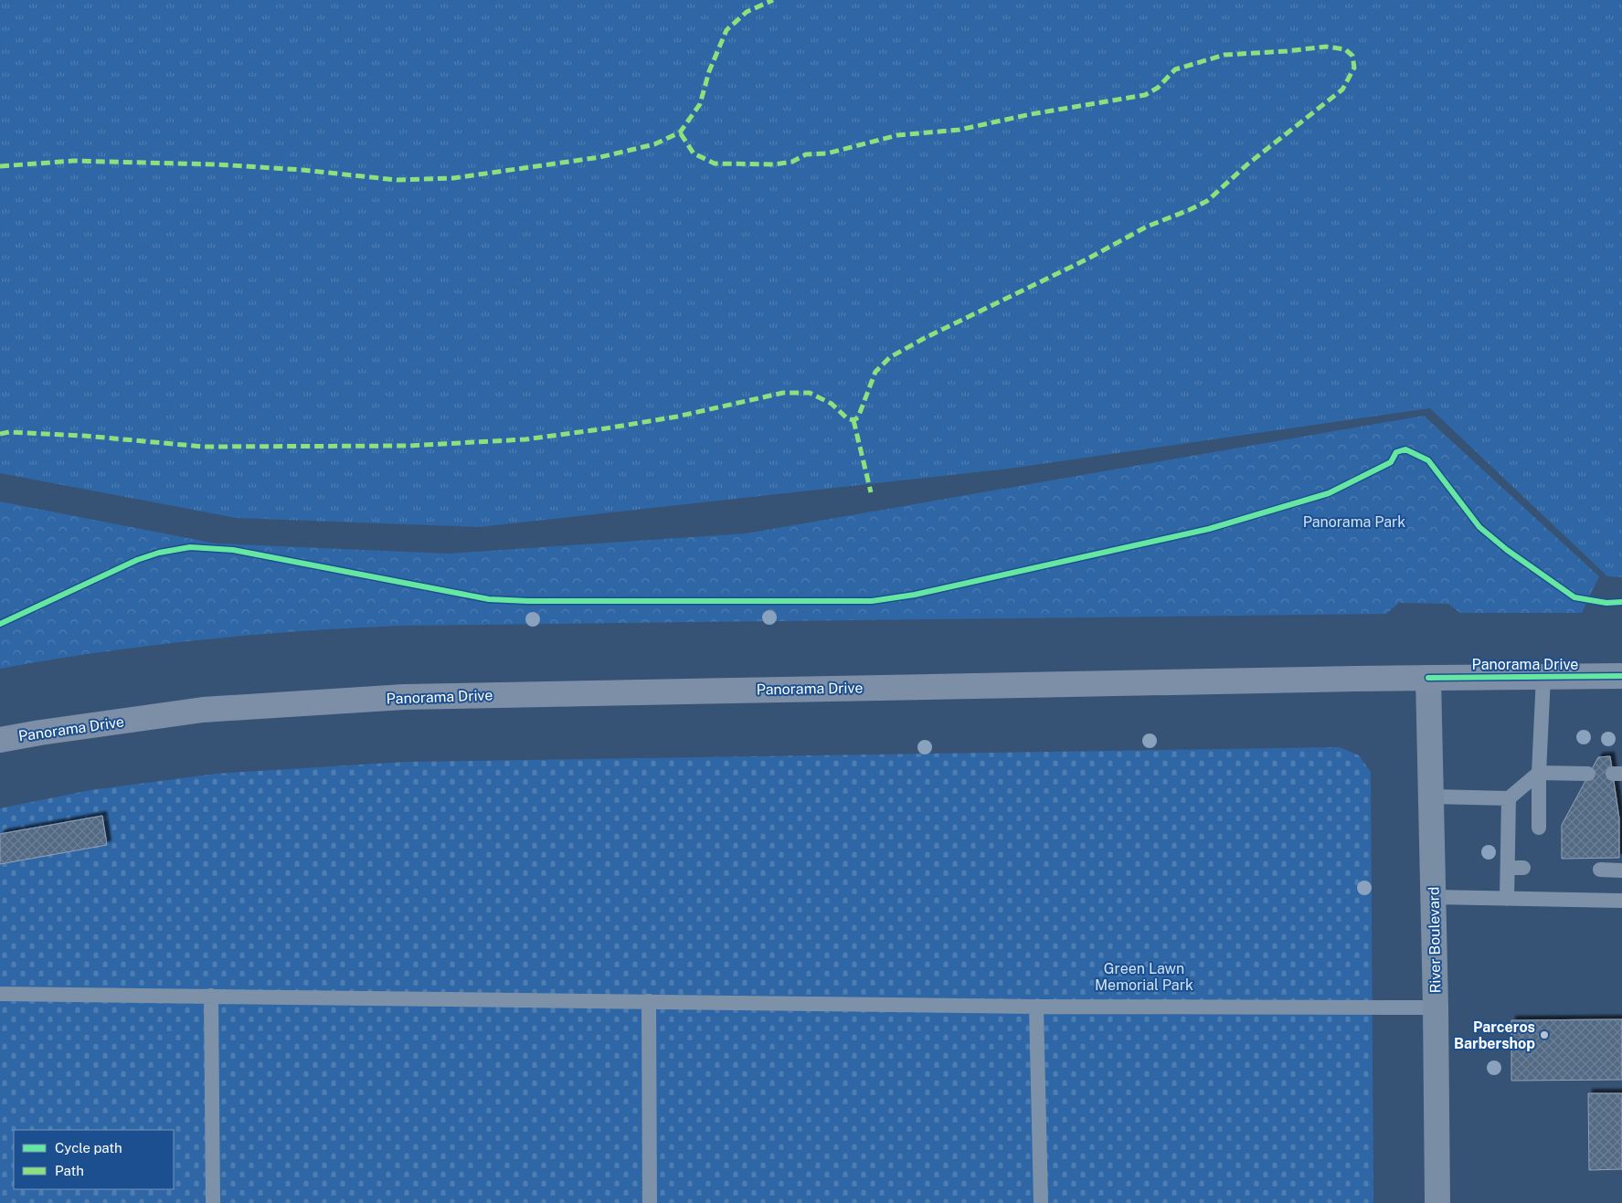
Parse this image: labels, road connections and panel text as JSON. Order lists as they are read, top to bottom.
{
  "streets": {
    "main road": ["Panorama Drive", "River Boulevard"]
  },
  "crossings": [
    ["Panorama Drive", "River Boulevard"]
  ],
  "parks": ["Panorama Park", "Green Lawn Memorial Park"],
  "places": ["Parceros Barbershop"],
  "legend": ["Cycle path", "Path"]
}
